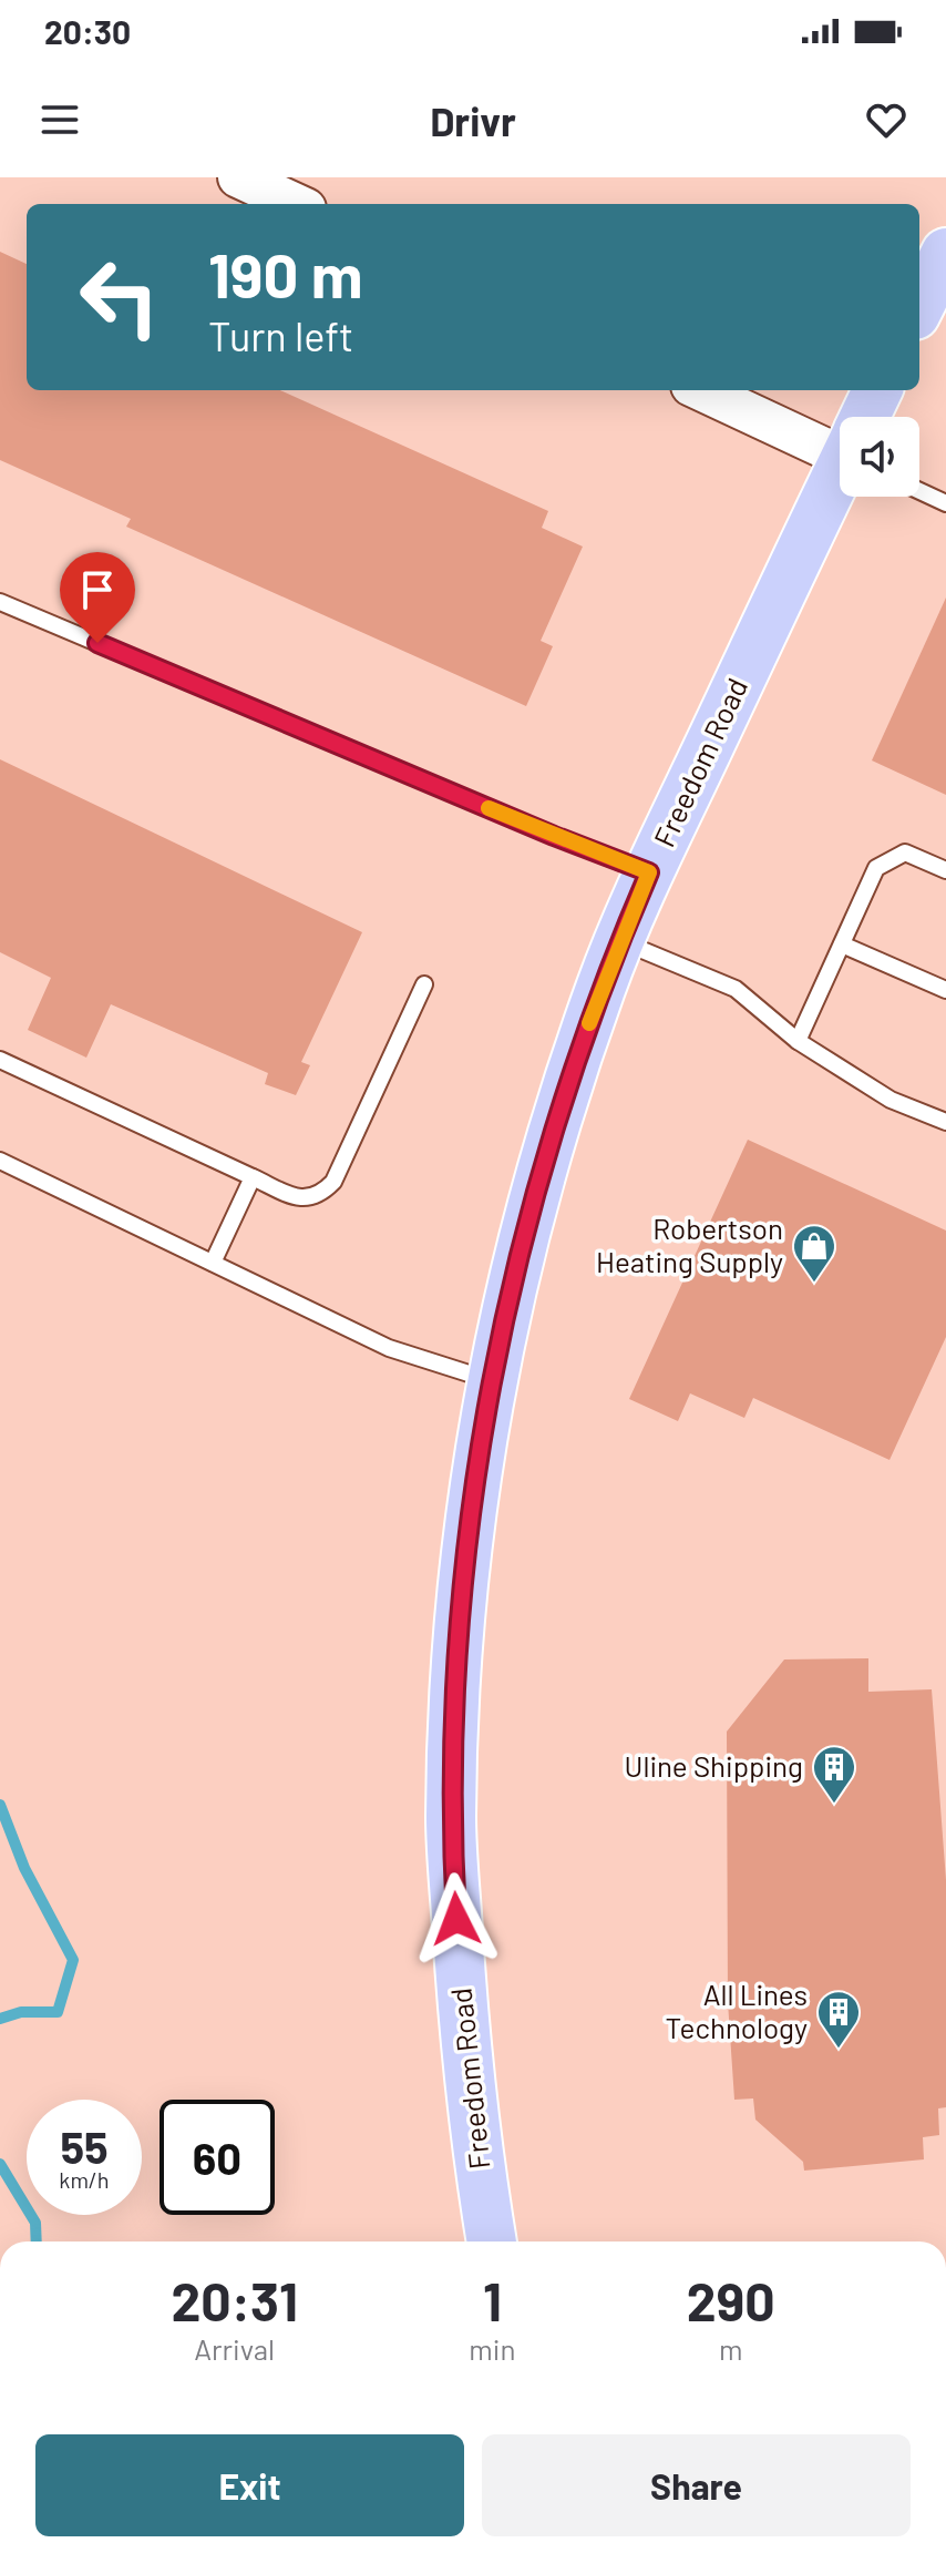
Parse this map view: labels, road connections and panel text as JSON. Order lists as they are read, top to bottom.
{
  "streets": {
    "main road": ["Freedom Road"]
  },
  "places": {
    "shop": ["Robertson Heating Supply"],
    "building": ["Uline Shipping", "All Lines Technology"]
  },
  "page": {
    "status": "20:30",
    "header": "Drivr",
    "turn": ["190 m", "Turn left"],
    "speed": "55 km/h",
    "limit": "60",
    "eta": [
      "20:31",
      "Arrival",
      "1",
      "min",
      "290",
      "m"
    ],
    "buttons": ["Exit", "Share"]
  }
}
